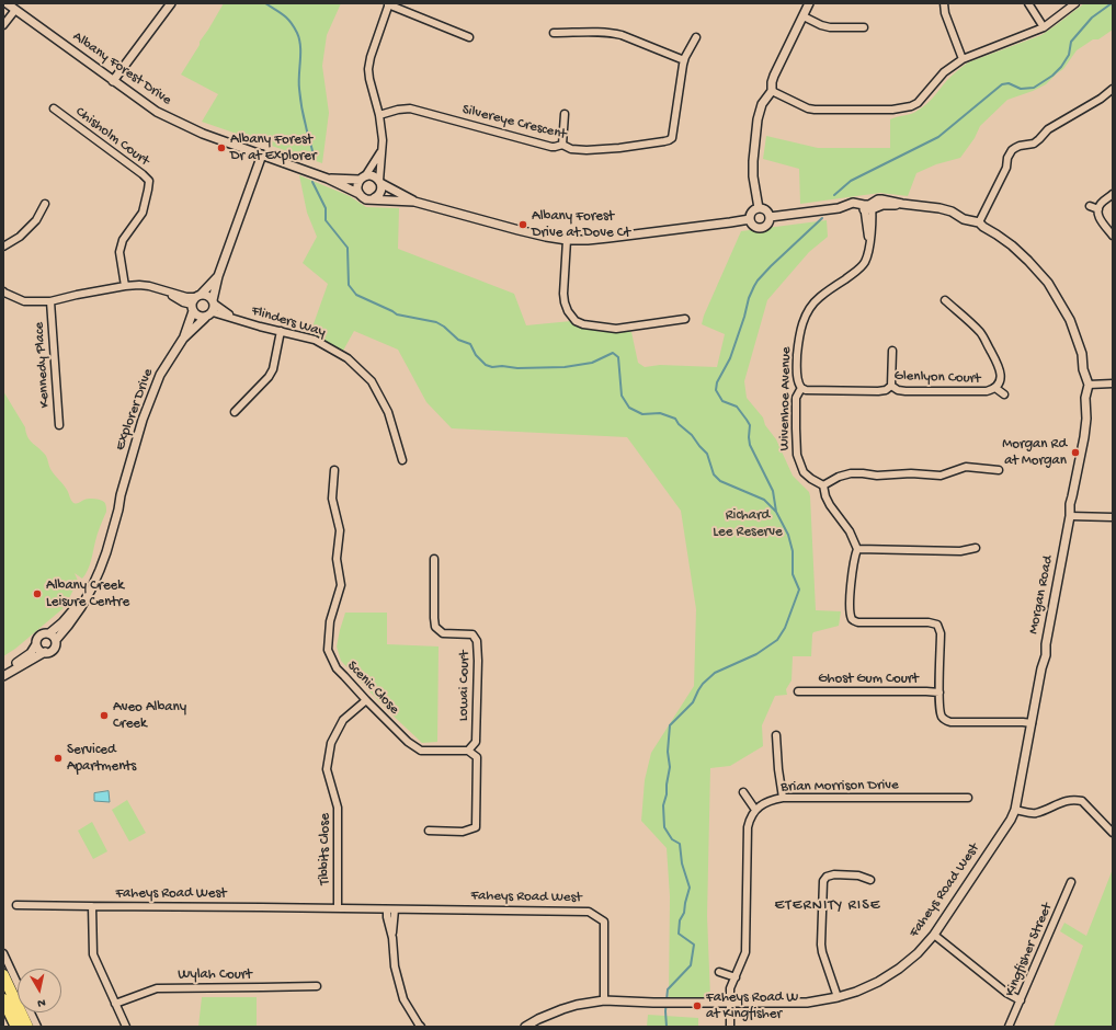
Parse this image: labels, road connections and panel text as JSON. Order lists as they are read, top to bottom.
{
  "streets": {
    "street": [
      "Albany Forest Drive",
      "Silvereye Crescent",
      "Chisholm Court",
      "Flinders Way",
      "Kennedy Place",
      "Glenlyon Court",
      "Wivenhoe Avenue",
      "Explorer Drive",
      "Morgan Road",
      "Ghost Gum Court",
      "Lowai Court",
      "Scenic Close",
      "Brian Morrison Drive",
      "Tibbits Close",
      "Faheys Road West",
      "Kingfisher Street",
      "Wylah Court"
    ]
  },
  "crossings": [
    ["Flinders Way", "Explorer Drive"],
    ["Glenlyon Court", "Wivenhoe Avenue"],
    ["Morgan Road", "Faheys Road West"],
    ["Lowai Court", "Scenic Close"],
    ["Scenic Close", "Tibbits Close"],
    ["Tibbits Close", "Faheys Road West"]
  ],
  "districts": ["ETERNITY RISE"],
  "parks": ["Richard Lee Reserve"],
  "places": [
    "Albany Forest Dr at Explorer",
    "Albany Forest Drive at Dove Ct",
    "Morgan Rd at Morgan",
    "Albany Creek Leisure Centre",
    "Aveo Albany Creek",
    "Serviced Apartments",
    "Faheys Road W at Kingfisher"
  ],
  "north": "bottom"
}
